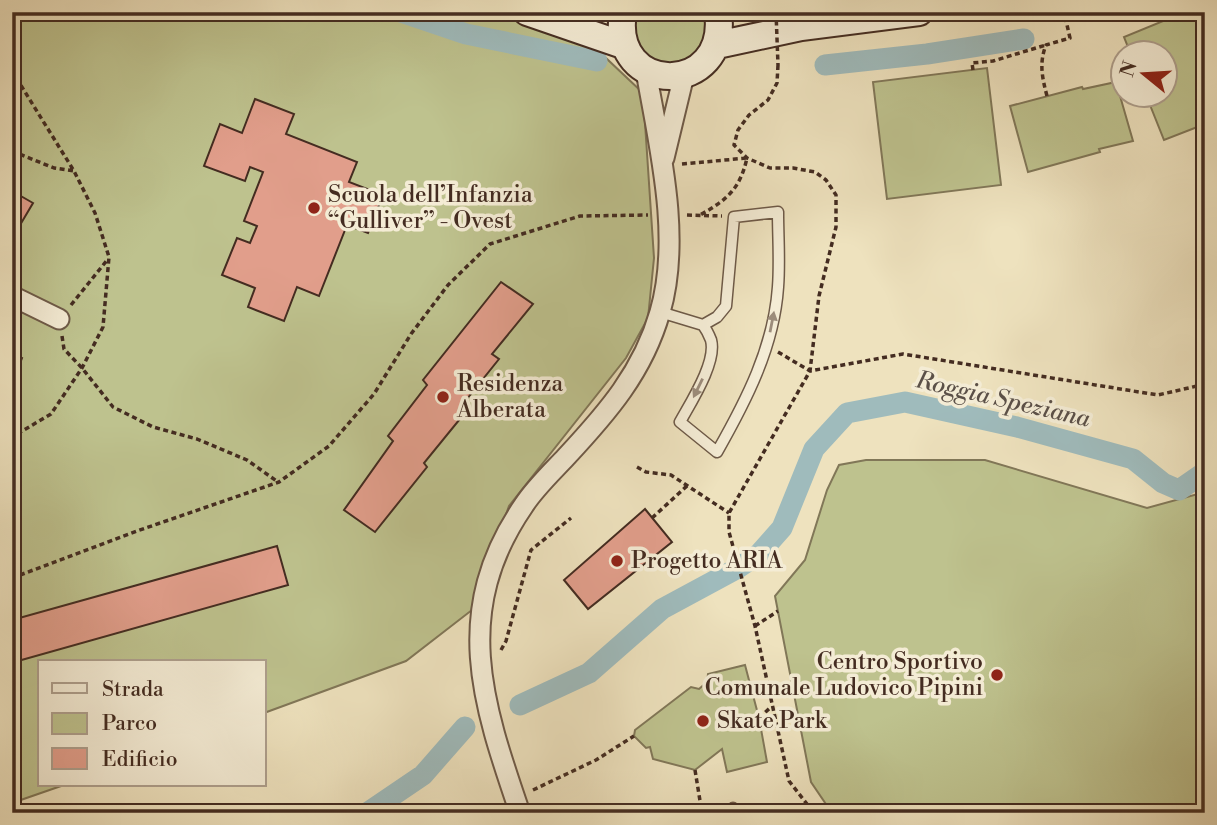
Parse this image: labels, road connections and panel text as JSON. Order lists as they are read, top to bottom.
{
  "water": ["Roggia Speziana"],
  "places": [
    "Scuola dell’Infanzia “Gulliver” - Ovest",
    "Residenza Alberata",
    "Progetto ARIA",
    "Centro Sportivo Comunale Ludovico Pipini",
    "Skate Park"
  ],
  "legend": ["Strada", "Parco", "Edificio"],
  "north": "left"
}
